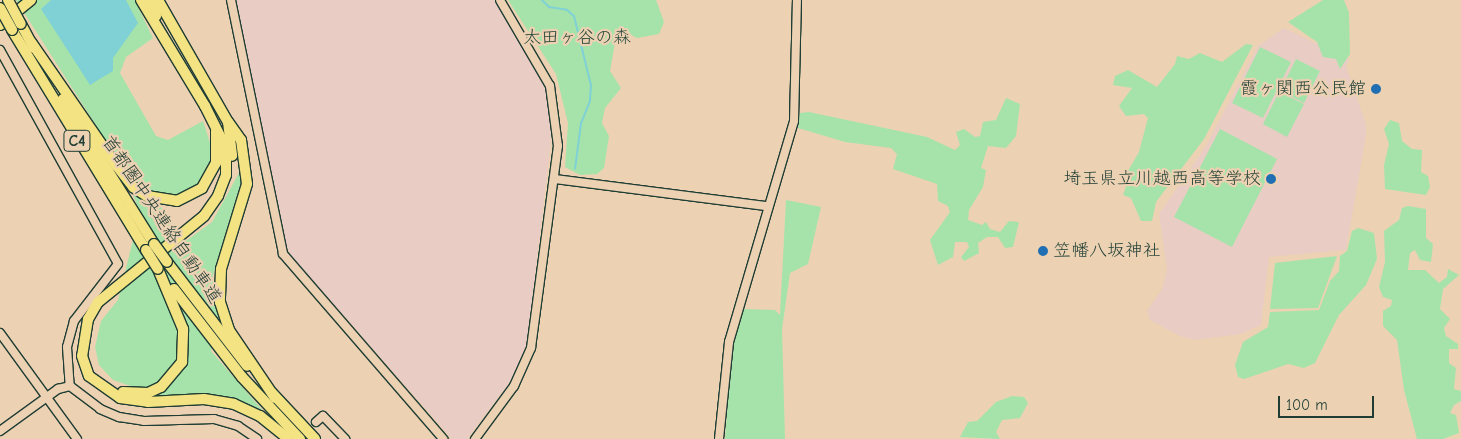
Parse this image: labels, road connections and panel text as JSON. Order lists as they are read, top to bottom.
{
  "streets": {
    "highway": ["C4", "首都圏中央連絡自動車道"]
  },
  "parks": ["太田ヶ谷の森"],
  "places": ["霞ヶ関西公民館", "埼玉県立川越西高等学校", "笠幡八坂神社"],
  "scale_bar": "100 m"
}
